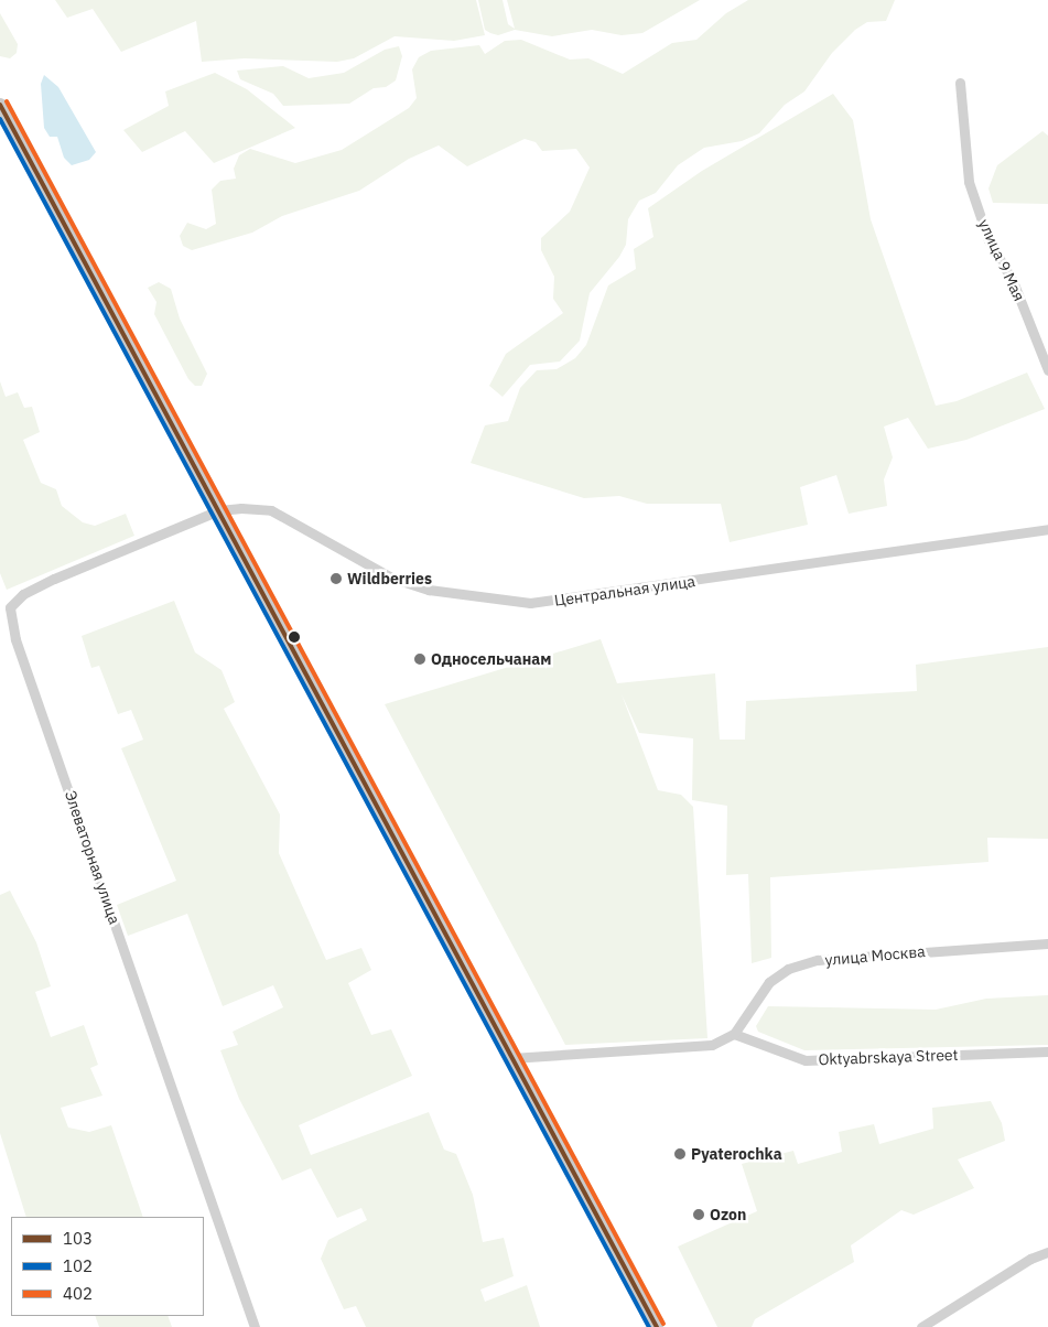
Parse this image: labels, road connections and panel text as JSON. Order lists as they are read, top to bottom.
{
  "streets": {
    "street": [
      "улица 9 Мая",
      "Центральная улица",
      "Элеваторная улица",
      "улица Москва",
      "Oktyabrskaya Street"
    ]
  },
  "crossings": [
    ["Центральная улица", "Элеваторная улица"],
    ["улица Москва", "Oktyabrskaya Street"]
  ],
  "places": [
    "Wildberries",
    "Односельчанам",
    "Pyaterochka",
    "Ozon"
  ],
  "lines": ["transit line 402", "transit line 103", "transit line 102"],
  "legend": ["103", "102", "402"]
}
